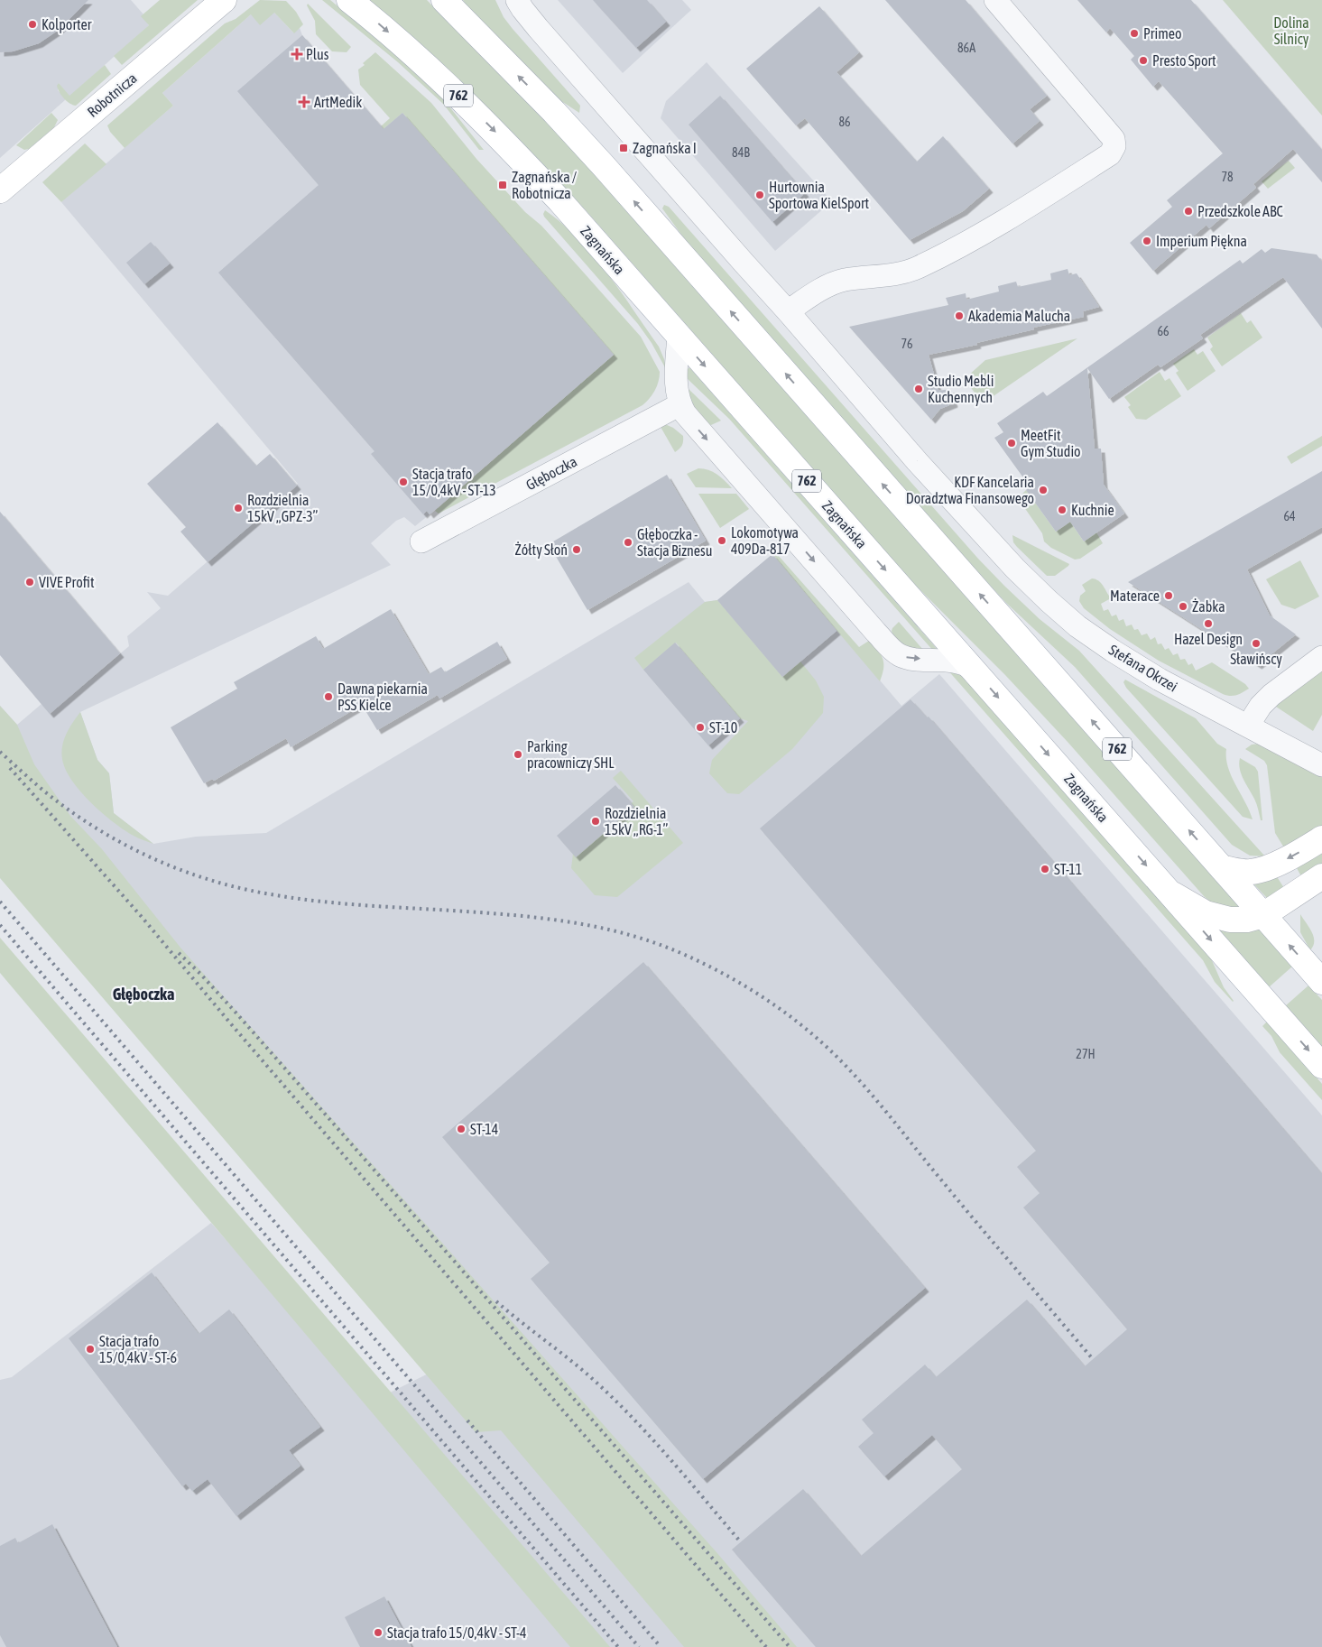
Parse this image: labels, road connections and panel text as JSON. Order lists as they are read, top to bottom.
{
  "streets": {
    "main road": ["Robotnicza", "762", "Zagnańska"],
    "street": ["Głęboczka", "Stefana Okrzei"]
  },
  "districts": ["Głęboczka"],
  "parks": ["Dolina Silnicy"],
  "places": {
    "other": [
      "Kolporter",
      "Primeo",
      "Presto Sport",
      "Hurtownia Sportowa KielSport",
      "Przedszkole ABC",
      "Imperium Piękna",
      "Akademia Malucha",
      "Studio Mebli Kuchennych",
      "MeetFit Gym Studio",
      "Stacja trafo 15/0,4kV - ST-13",
      "KDF Kancelaria Doradztwa Finansowego",
      "Rozdzielnia 15kV „GPZ-3”",
      "Kuchnie",
      "Lokomotywa 409Da-817",
      "Głęboczka - Stacja Biznesu",
      "Żółty Słoń",
      "VIVE Profit",
      "Materace",
      "Żabka",
      "Hazel Design",
      "Sławińscy",
      "Dawna piekarnia PSS Kielce",
      "ST-10",
      "Parking pracowniczy SHL",
      "Rozdzielnia 15kV „RG-1”",
      "ST-11",
      "ST-14",
      "Stacja trafo 15/0,4kV - ST-6",
      "Stacja trafo 15/0,4kV - ST-4"
    ],
    "health": ["Plus", "ArtMedik"],
    "transit": ["Zagnańska I", "Zagnańska / Robotnicza"]
  },
  "house_numbers": [
    "86A",
    "86",
    "84B",
    "78",
    "66",
    "76",
    "64",
    "27H"
  ]
}
